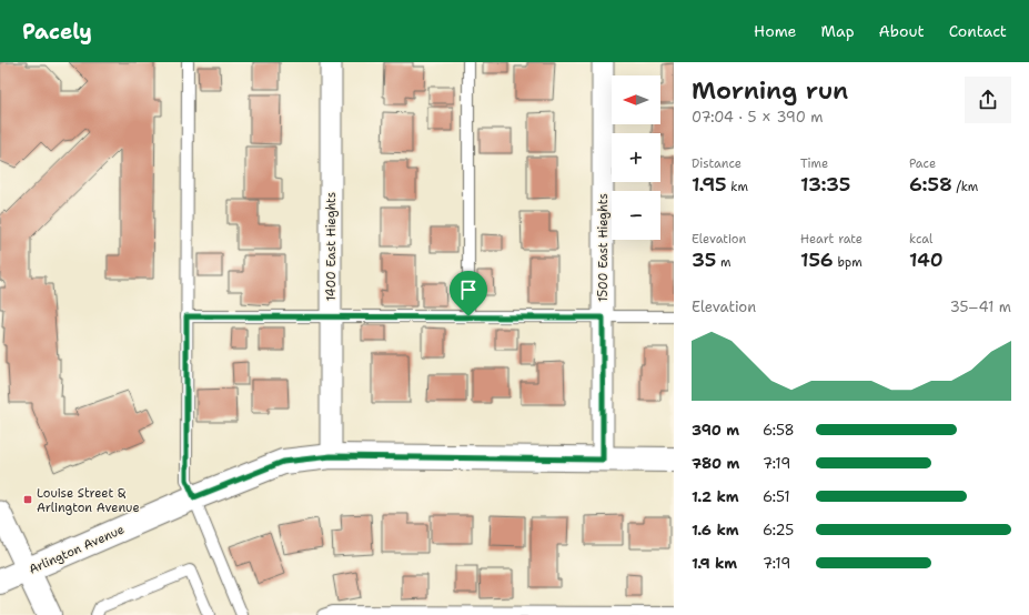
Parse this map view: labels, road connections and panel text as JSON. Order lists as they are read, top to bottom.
{
  "streets": {
    "street": ["1400 East Hieghts", "1500 East Hieghts", "Arlington Avenue"]
  },
  "crossings": [
    ["1400 East Hieghts", "Arlington Avenue"],
    ["1500 East Hieghts", "Arlington Avenue"]
  ],
  "places": {
    "transit": ["Louise Street & Arlington Avenue"]
  },
  "north": "left",
  "page": {
    "header": "Pacely",
    "nav": [
      "Home",
      "Map",
      "About",
      "Contact"
    ],
    "heading": ["Morning run", "07:04 · 5 × 390 m"],
    "map_buttons": ["+", "−"],
    "stats": [
      ["Distance", "1.95 km"],
      ["Time", "13:35"],
      ["Pace", "6:58 /km"],
      ["Elevation", "35 m"],
      ["Heart rate", "156 bpm"],
      ["kcal", "140"]
    ],
    "chart": ["Elevation", "35–41 m"],
    "list": [
      {
        "name": "390 m",
        "note": "6:58"
      },
      {
        "name": "780 m",
        "note": "7:19"
      },
      {
        "name": "1.2 km",
        "note": "6:51"
      },
      {
        "name": "1.6 km",
        "note": "6:25"
      },
      {
        "name": "1.9 km",
        "note": "7:19"
      }
    ]
  }
}
